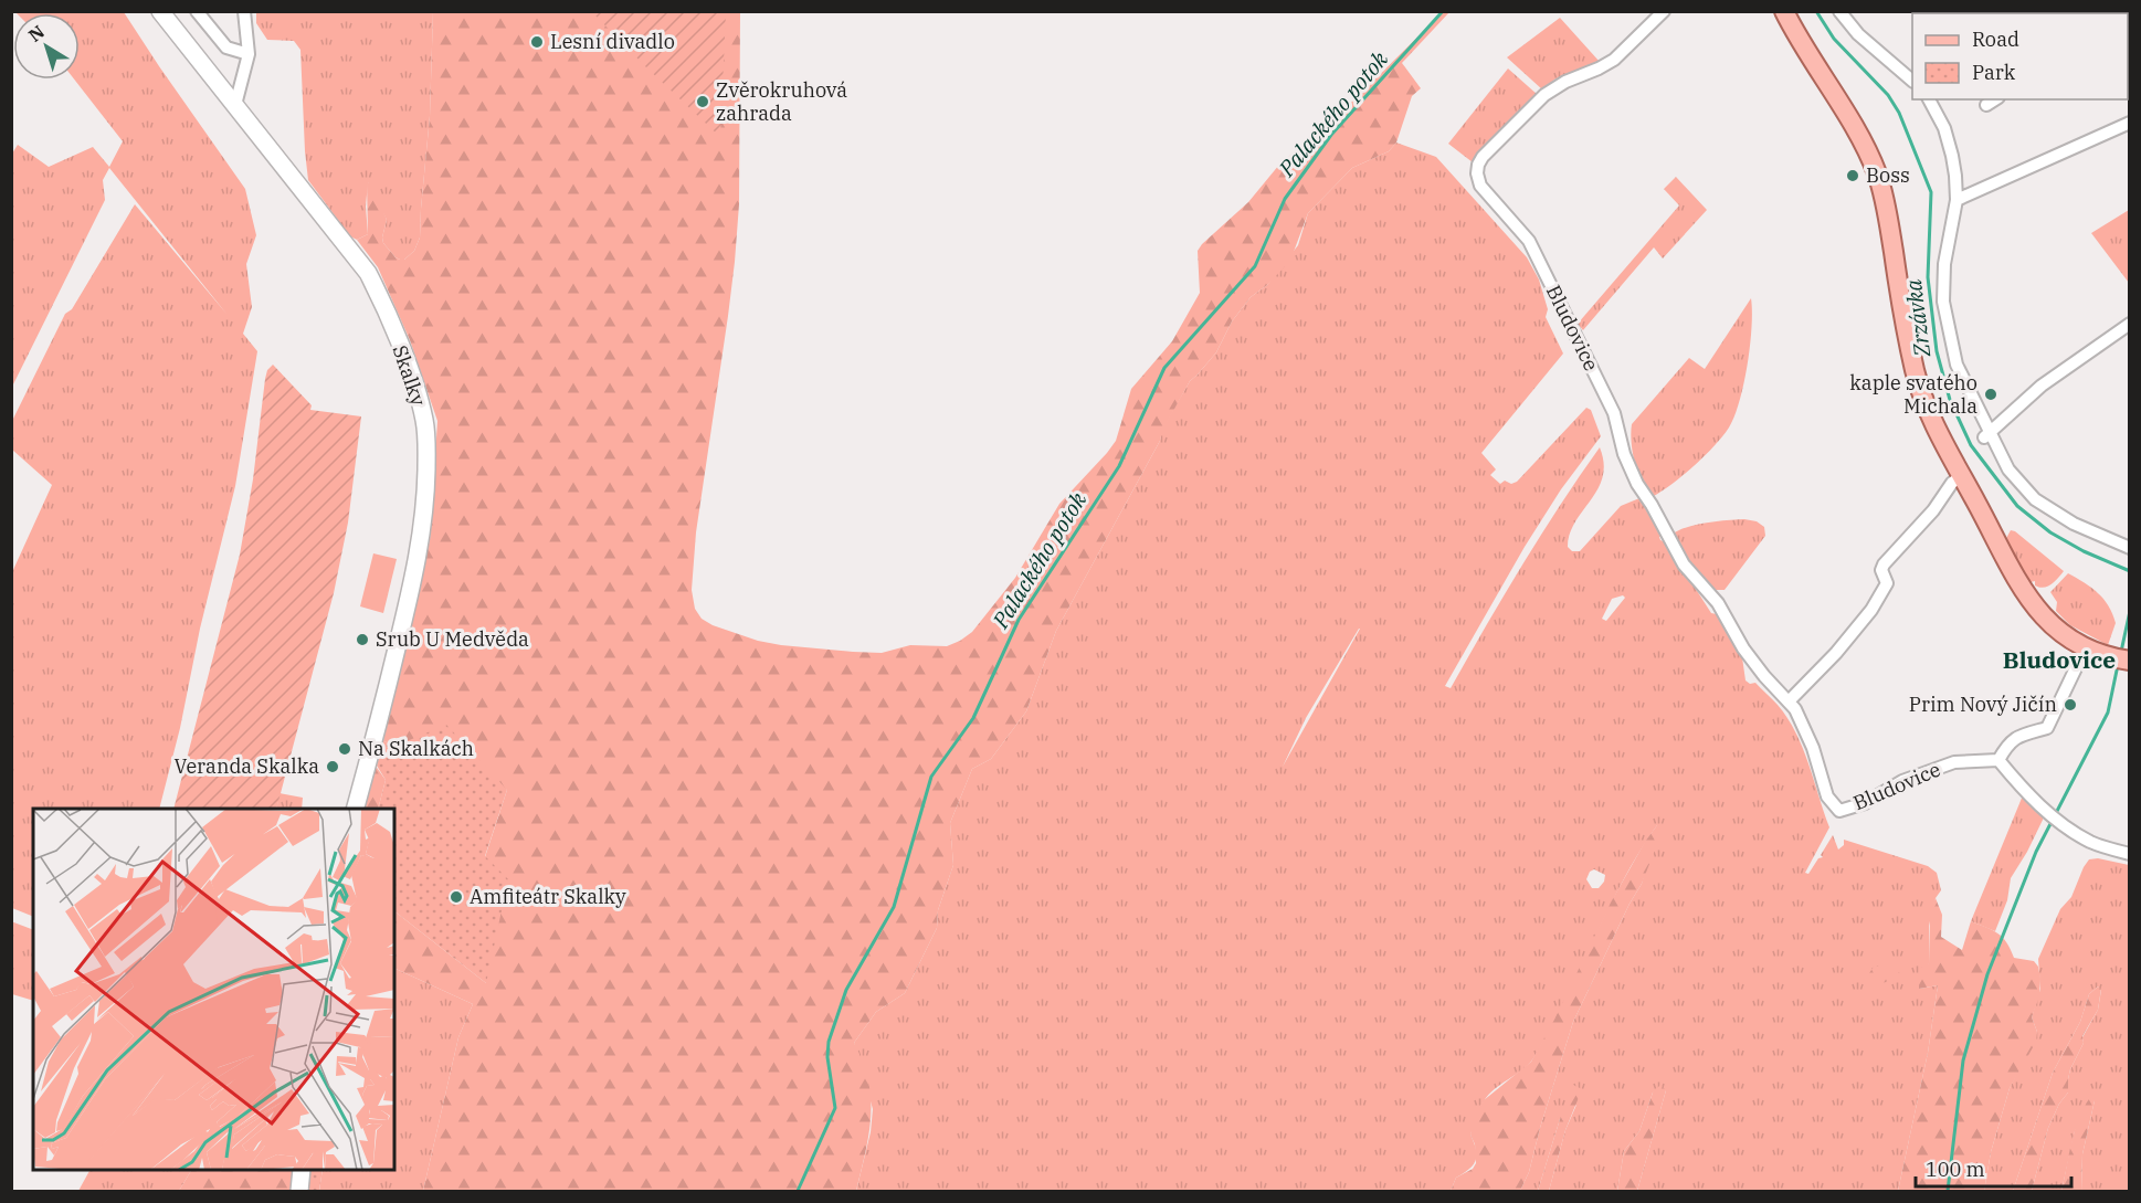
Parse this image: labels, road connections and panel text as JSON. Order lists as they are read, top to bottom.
{
  "streets": {
    "street": ["Bludovice", "Skalky"]
  },
  "districts": ["Bludovice"],
  "water": ["Palackého potok", "Zrzávka"],
  "places": [
    "Lesní divadlo",
    "Zvěrokruhová zahrada",
    "Boss",
    "kaple svatého Michala",
    "Srub U Medvěda",
    "Prim Nový Jičín",
    "Na Skalkách",
    "Veranda Skalka",
    "Amfiteátr Skalky"
  ],
  "legend": ["Road", "Park"],
  "scale_bar": "100 m",
  "north": "top left"
}
